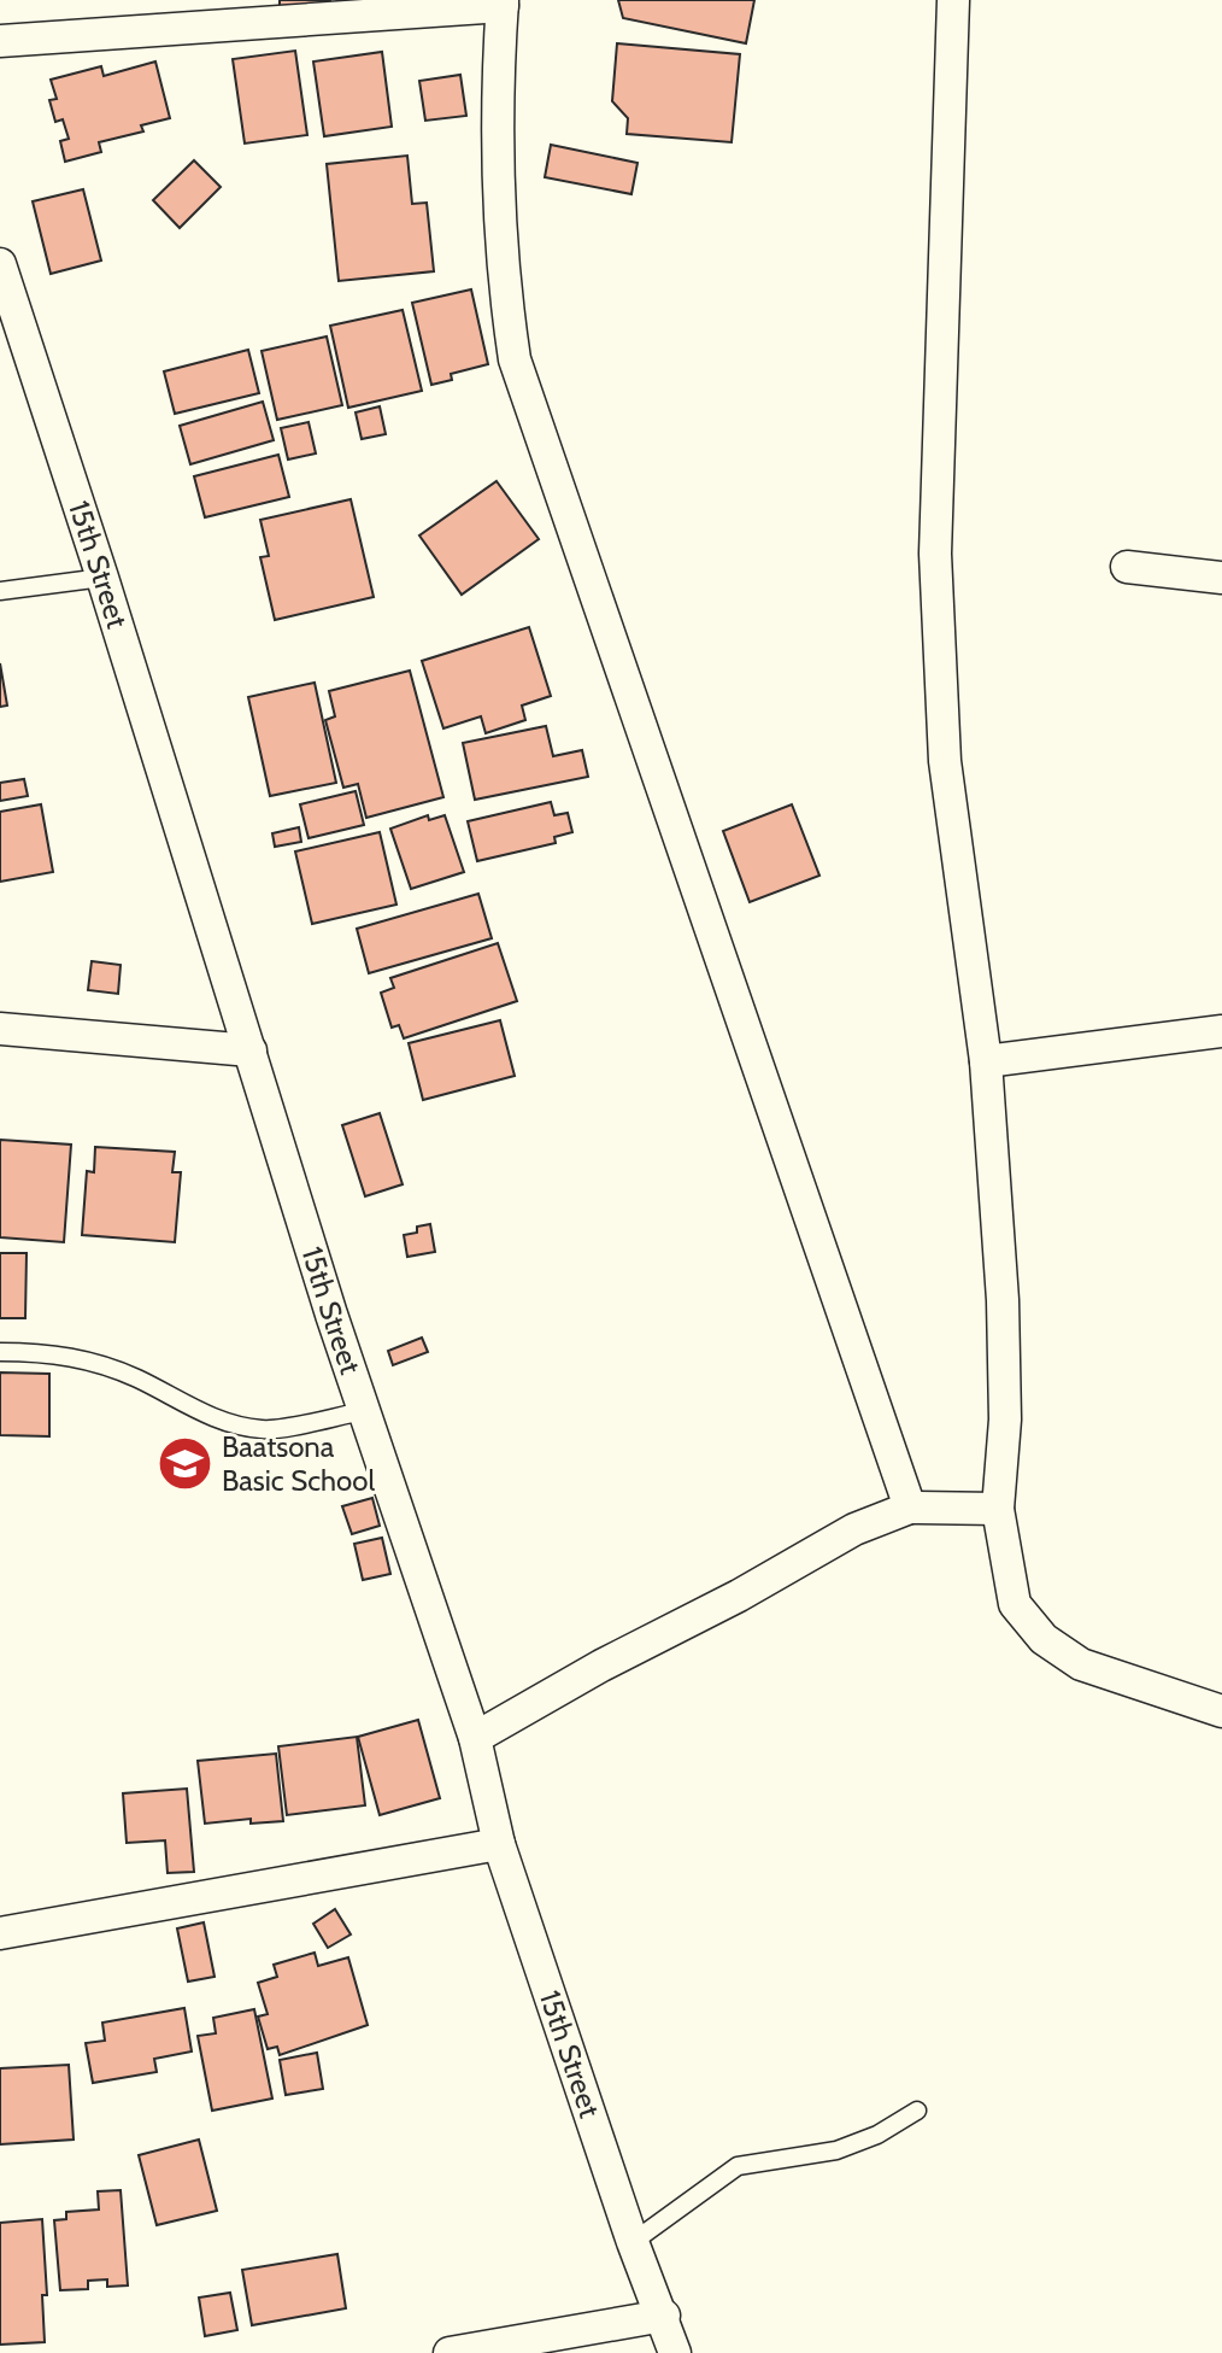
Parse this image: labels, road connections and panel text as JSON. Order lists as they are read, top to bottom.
{
  "streets": {
    "street": ["15th Street"]
  },
  "places": {
    "school or university": ["Baatsona Basic School"]
  }
}
